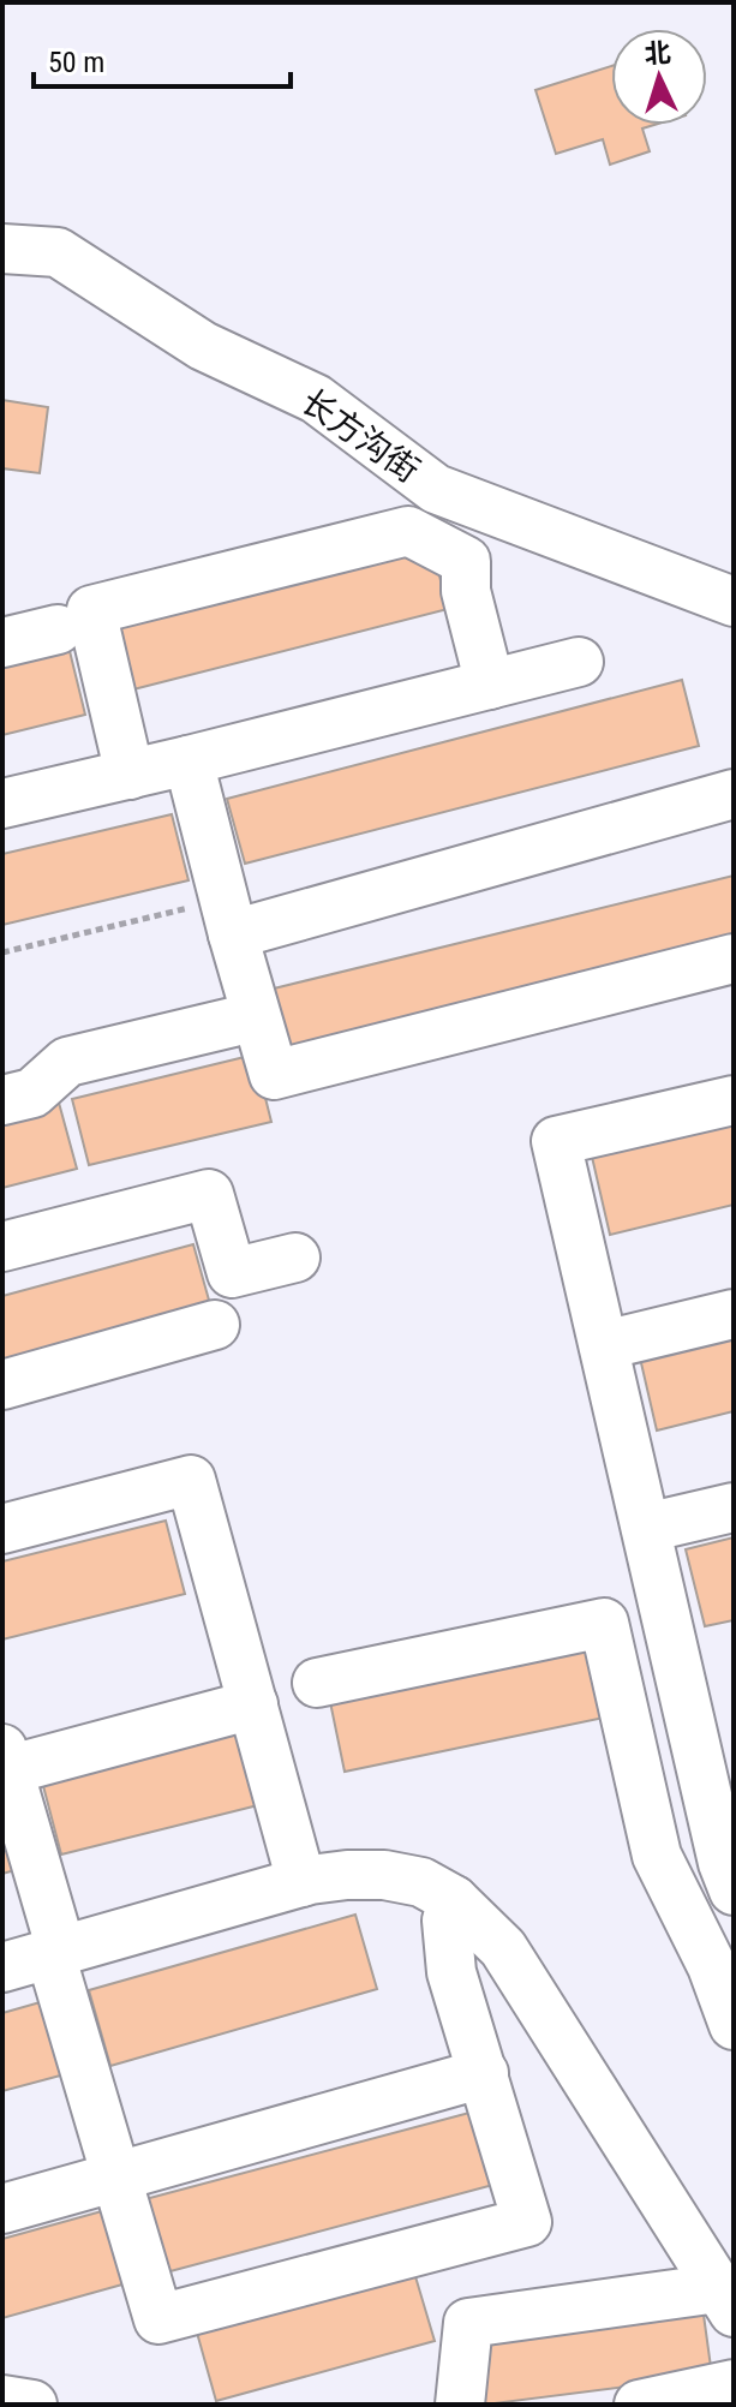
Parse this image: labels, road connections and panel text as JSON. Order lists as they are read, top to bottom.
{
  "streets": {
    "street": ["长方沟街"]
  },
  "scale_bar": "50 m",
  "north": "top"
}
